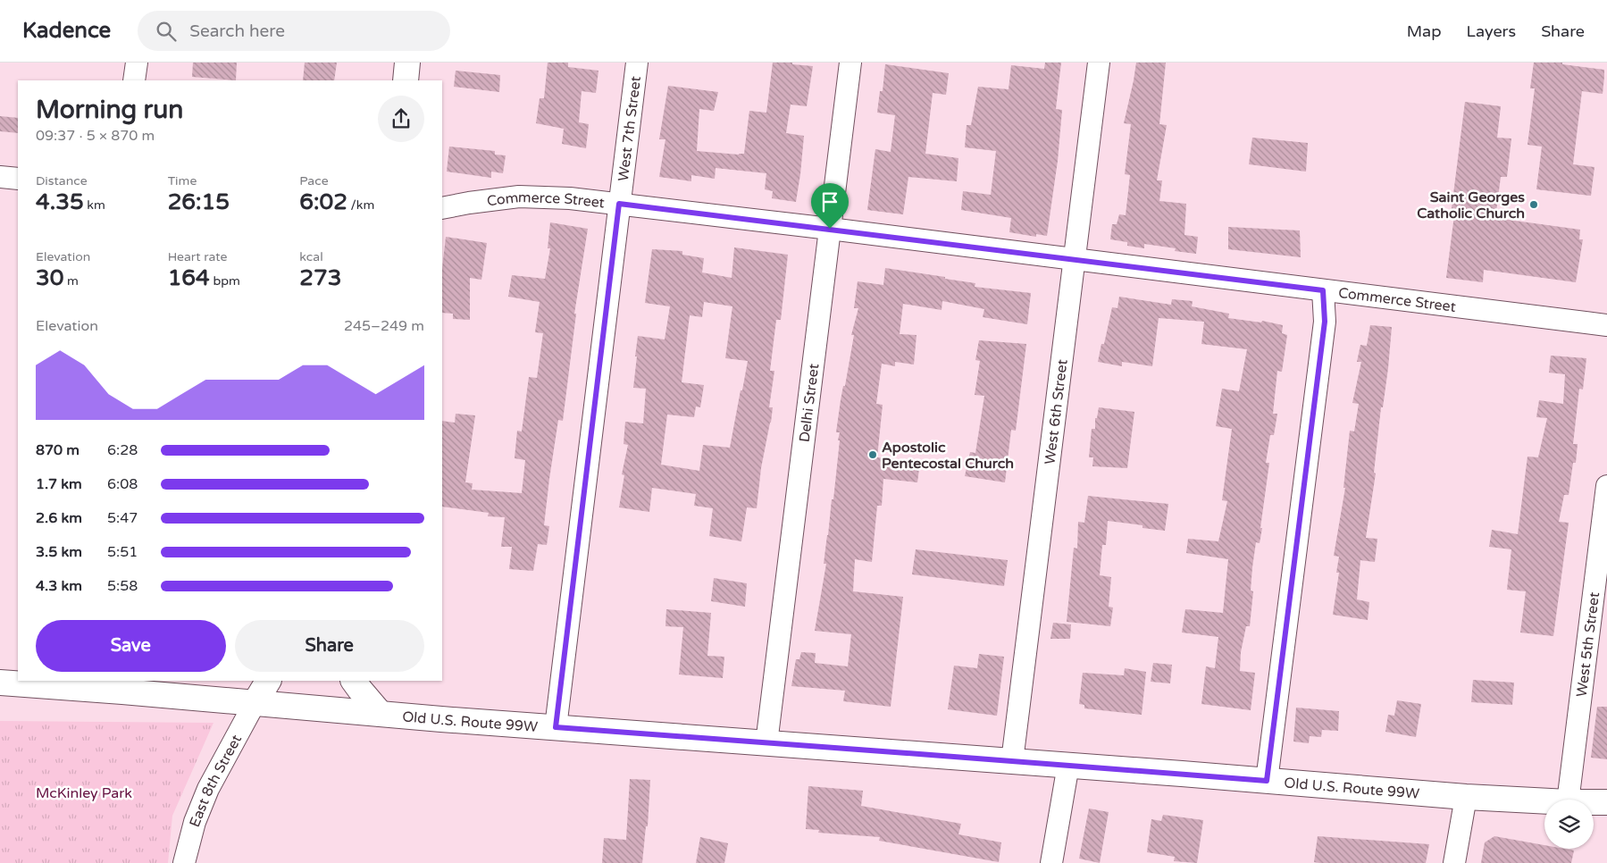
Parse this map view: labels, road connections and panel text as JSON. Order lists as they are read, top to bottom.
{
  "streets": {
    "main road": ["Old U.S. Route 99W"],
    "street": [
      "West 7th Street",
      "Commerce Street",
      "Delhi Street",
      "West 6th Street",
      "West 5th Street",
      "East 8th Street"
    ]
  },
  "crossings": [
    ["West 7th Street", "Commerce Street"],
    ["West 7th Street", "Old U.S. Route 99W"],
    ["Commerce Street", "Delhi Street"],
    ["Commerce Street", "West 6th Street"],
    ["Delhi Street", "Old U.S. Route 99W"],
    ["West 6th Street", "Old U.S. Route 99W"],
    ["Old U.S. Route 99W", "East 8th Street"]
  ],
  "parks": ["McKinley Park"],
  "places": ["Saint Georges Catholic Church", "Apostolic Pentecostal Church"],
  "page": {
    "header": "Kadence",
    "search": "Search here",
    "nav": ["Map", "Layers", "Share"],
    "heading": ["Morning run", "09:37 · 5 × 870 m"],
    "stats": [
      ["Distance", "4.35 km"],
      ["Time", "26:15"],
      ["Pace", "6:02 /km"],
      ["Elevation", "30 m"],
      ["Heart rate", "164 bpm"],
      ["kcal", "273"]
    ],
    "chart": ["Elevation", "245–249 m"],
    "list": [
      {
        "name": "870 m",
        "note": "6:28"
      },
      {
        "name": "1.7 km",
        "note": "6:08"
      },
      {
        "name": "2.6 km",
        "note": "5:47"
      },
      {
        "name": "3.5 km",
        "note": "5:51"
      },
      {
        "name": "4.3 km",
        "note": "5:58"
      }
    ],
    "buttons": ["Save", "Share"]
  }
}
